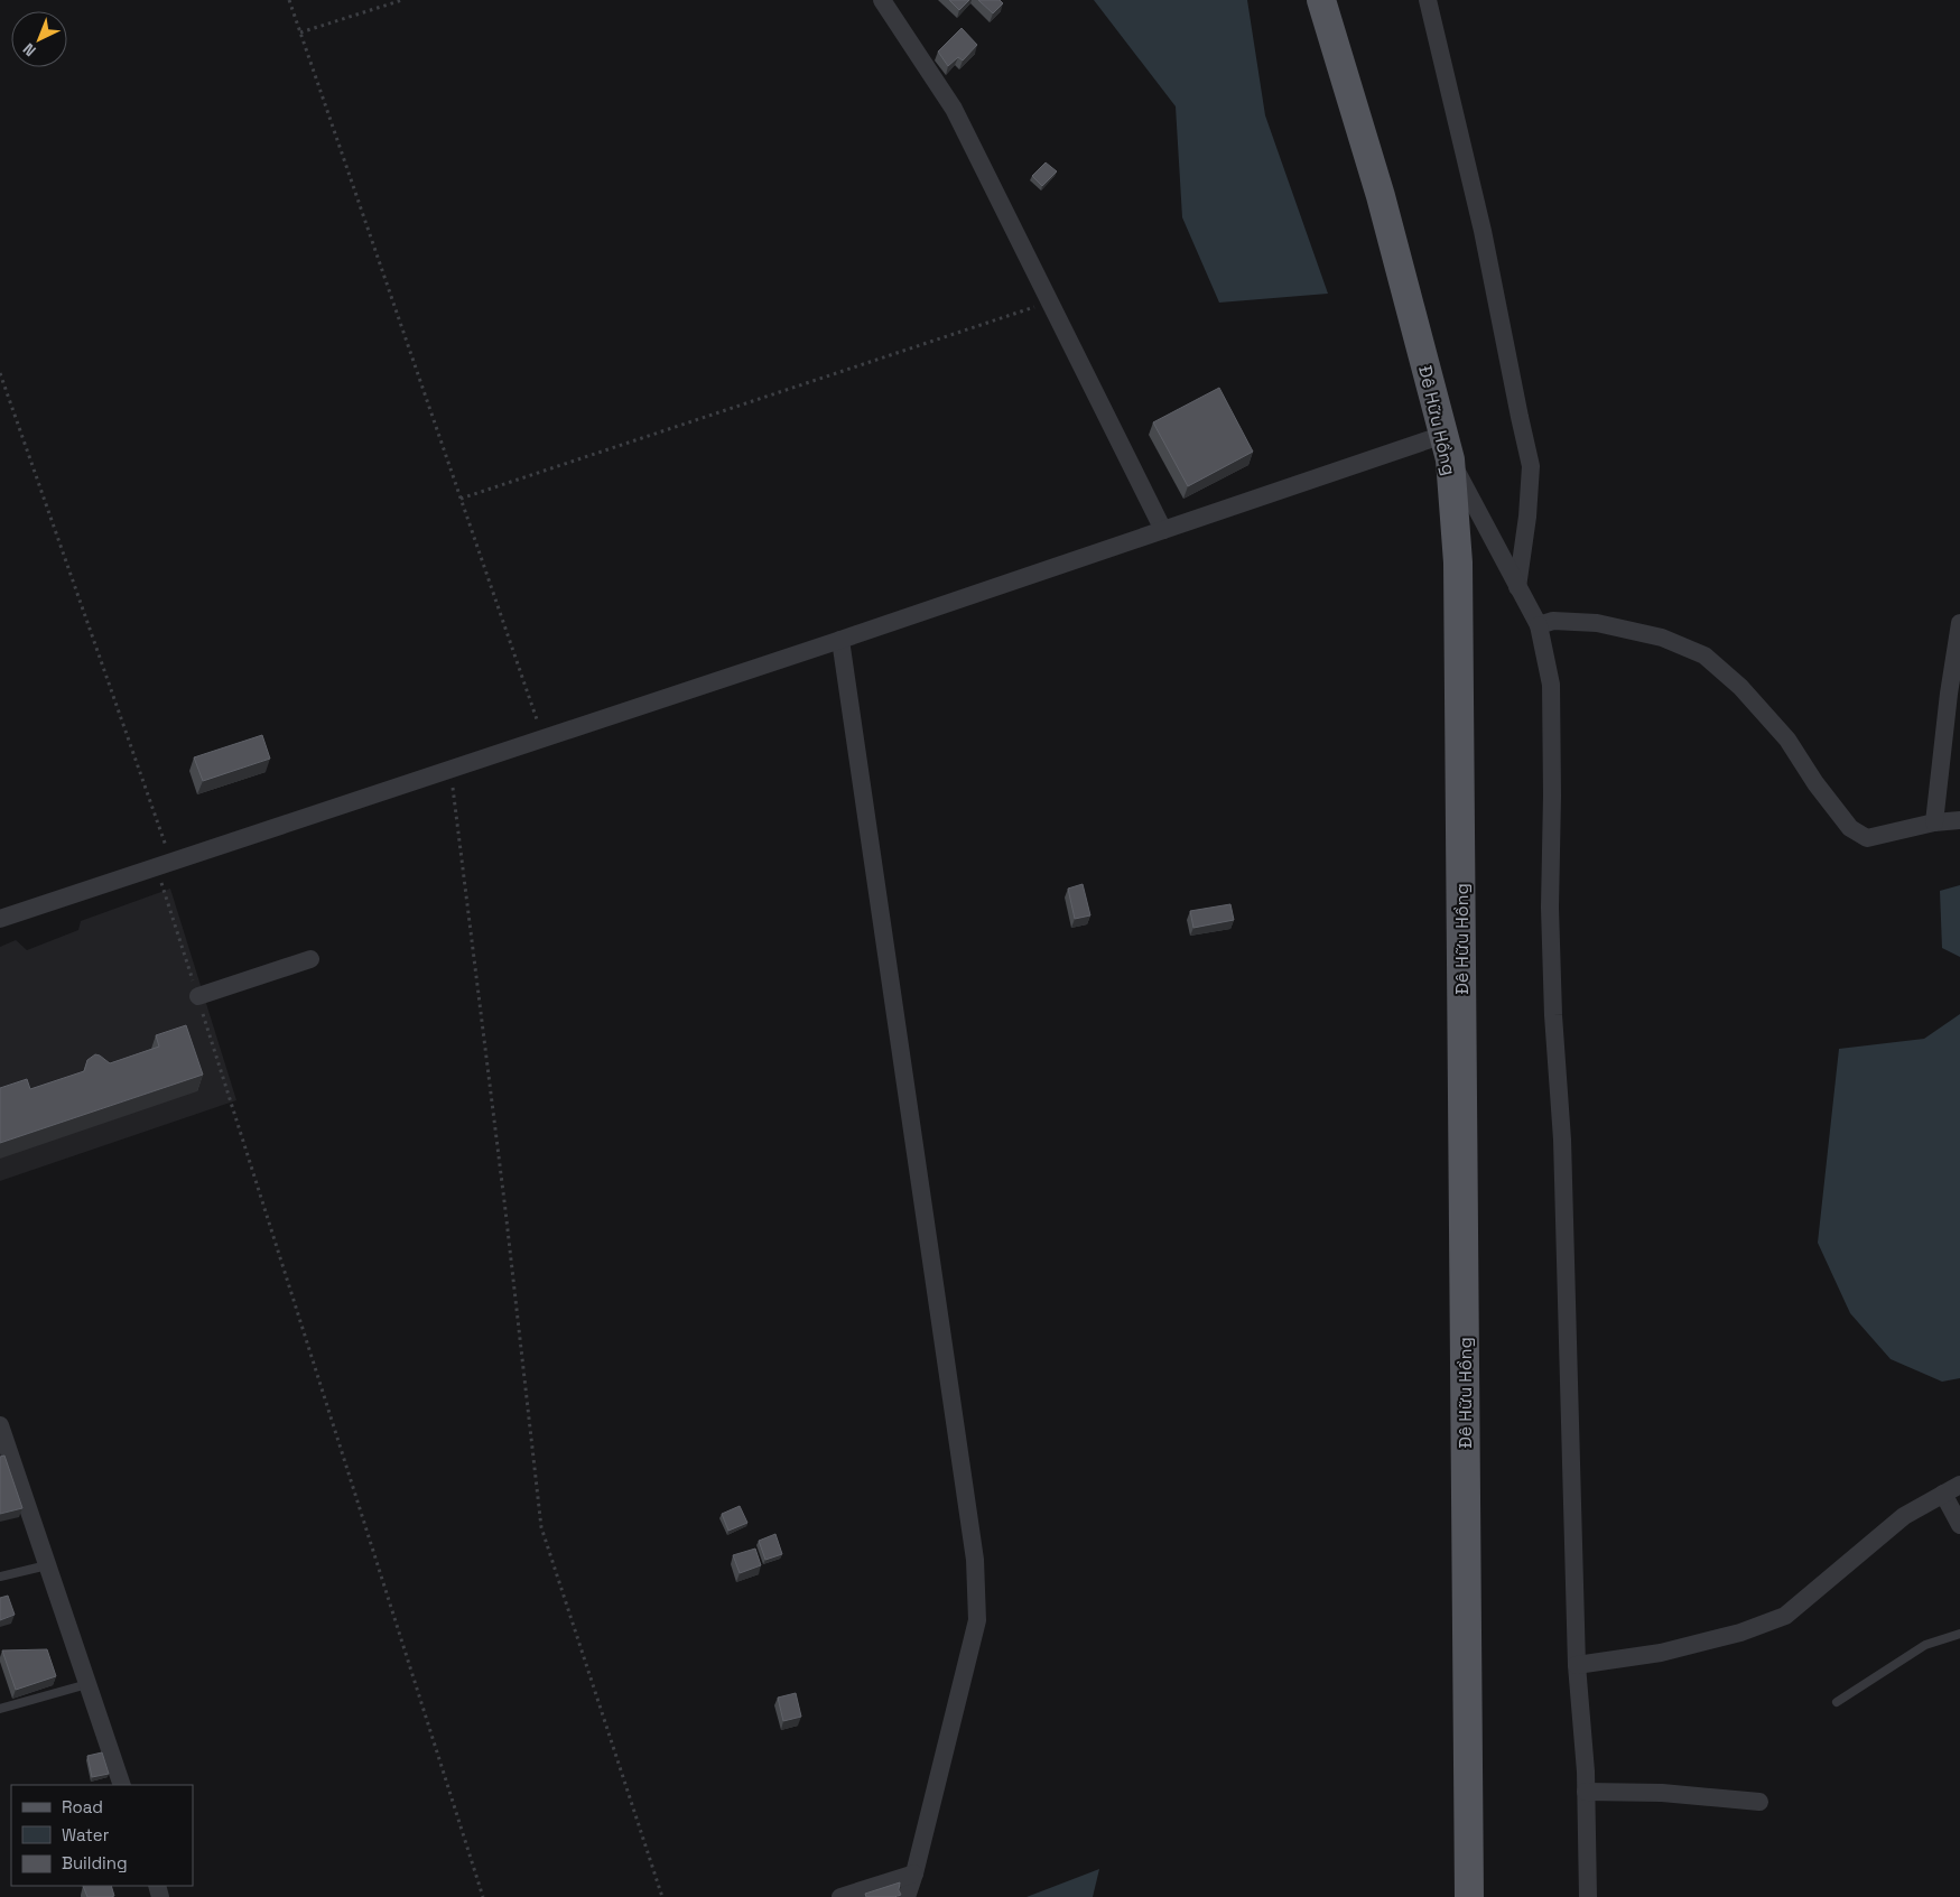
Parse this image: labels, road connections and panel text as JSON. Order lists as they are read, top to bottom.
{
  "streets": {
    "main road": ["Đê Hữu Hồng"]
  },
  "legend": ["Road", "Water", "Building"],
  "north": "bottom left"
}
